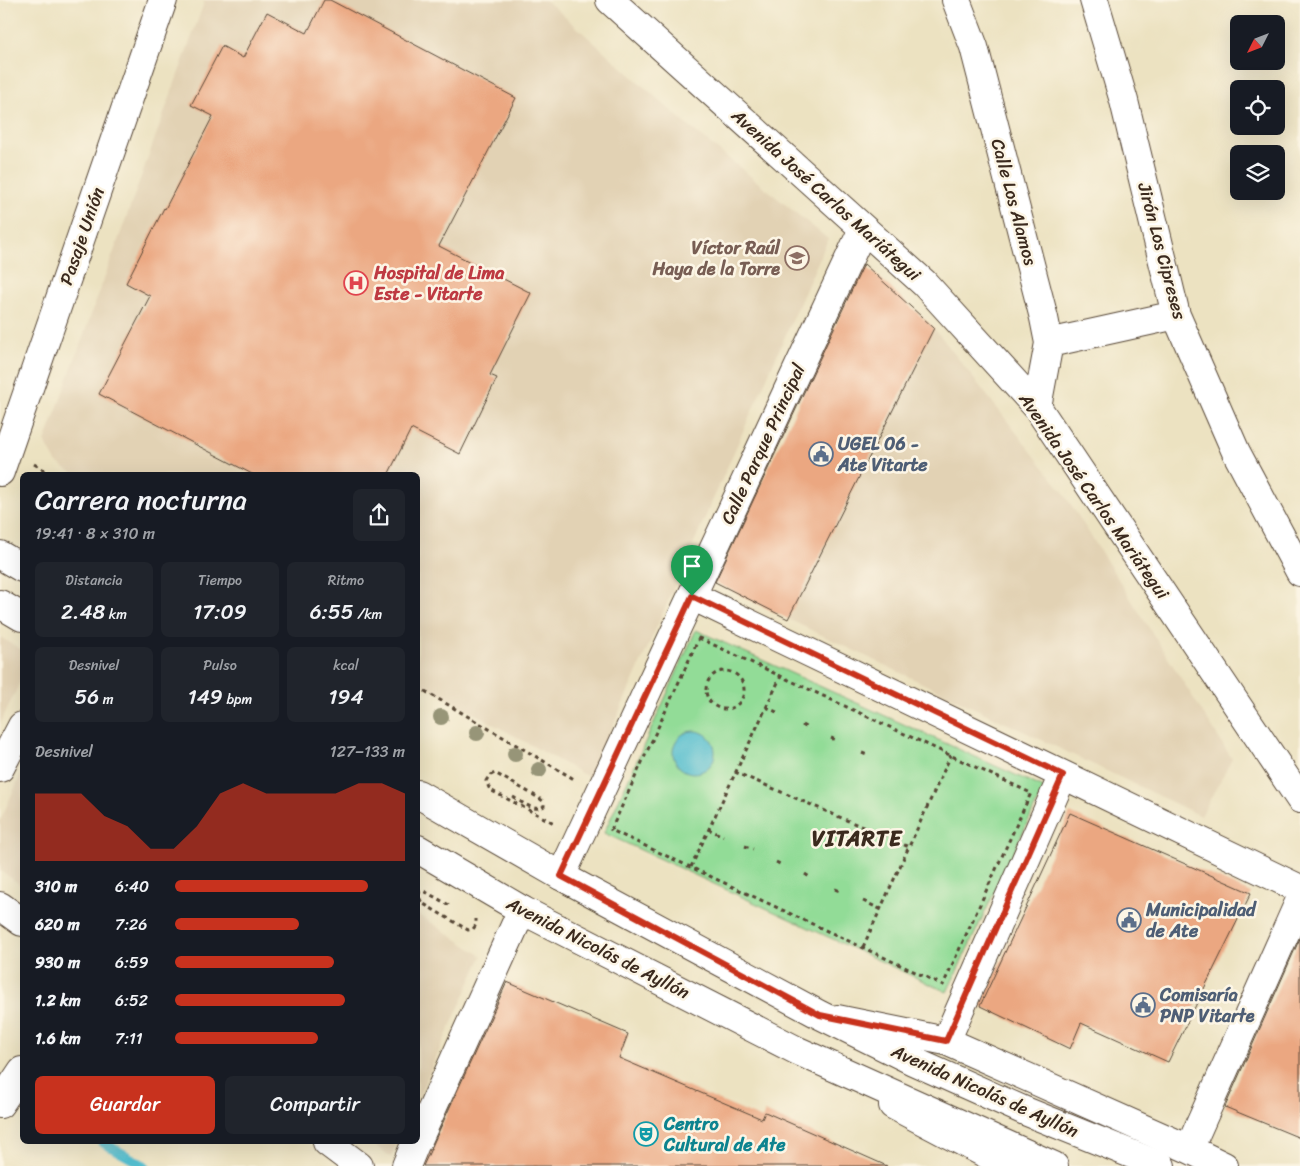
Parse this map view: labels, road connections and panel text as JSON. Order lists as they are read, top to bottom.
{
  "streets": {
    "street": [
      "Avenida José Carlos Mariátegui",
      "Calle Los Alamos",
      "Pasaje Unión",
      "Jirón Los Cipreses",
      "Calle Parque Principal",
      "Avenida Nicolás de Ayllón"
    ]
  },
  "crossings": [
    ["Avenida José Carlos Mariátegui", "Calle Los Alamos"],
    ["Avenida José Carlos Mariátegui", "Calle Parque Principal"],
    ["Calle Parque Principal", "Avenida Nicolás de Ayllón"]
  ],
  "districts": ["VITARTE"],
  "places": {
    "school or university": ["Víctor Raúl Haya de la Torre"],
    "hospital": ["Hospital de Lima Este - Vitarte"],
    "public building": ["UGEL 06 - Ate Vitarte", "Municipalidad de Ate", "Comisaría PNP Vitarte"],
    "theatre": ["Centro Cultural de Ate"]
  },
  "north": "bottom left",
  "page": {
    "heading": ["Carrera nocturna", "19:41 · 8 × 310 m"],
    "stats": [
      ["Distancia", "2.48 km"],
      ["Tiempo", "17:09"],
      ["Ritmo", "6:55 /km"],
      ["Desnivel", "56 m"],
      ["Pulso", "149 bpm"],
      ["kcal", "194"]
    ],
    "chart": ["Desnivel", "127–133 m"],
    "list": [
      {
        "name": "310 m",
        "note": "6:40"
      },
      {
        "name": "620 m",
        "note": "7:26"
      },
      {
        "name": "930 m",
        "note": "6:59"
      },
      {
        "name": "1.2 km",
        "note": "6:52"
      },
      {
        "name": "1.6 km",
        "note": "7:11"
      }
    ],
    "buttons": ["Guardar", "Compartir"]
  }
}
